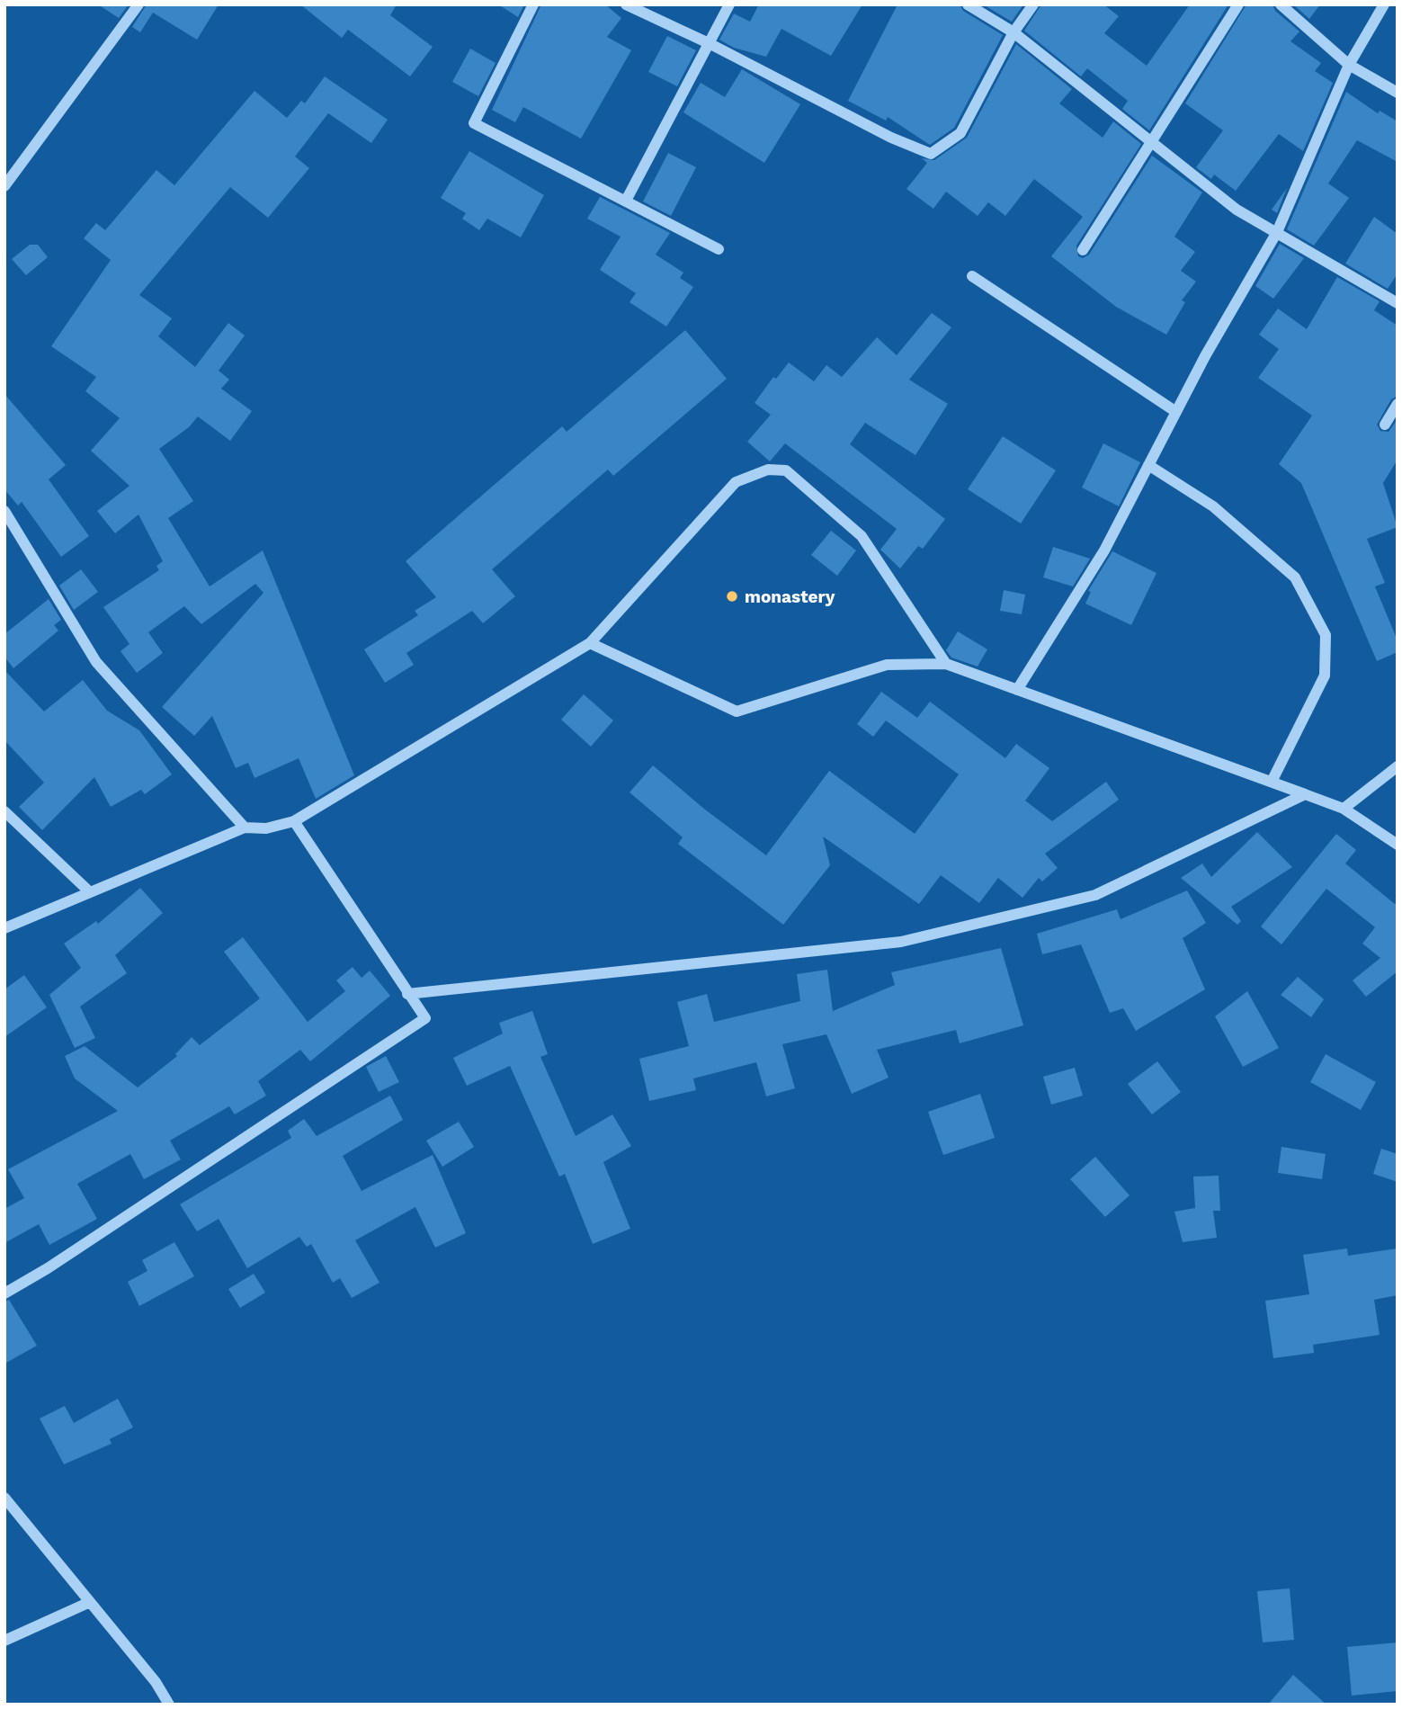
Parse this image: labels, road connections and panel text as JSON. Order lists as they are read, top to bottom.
{
  "places": ["monastery"]
}
